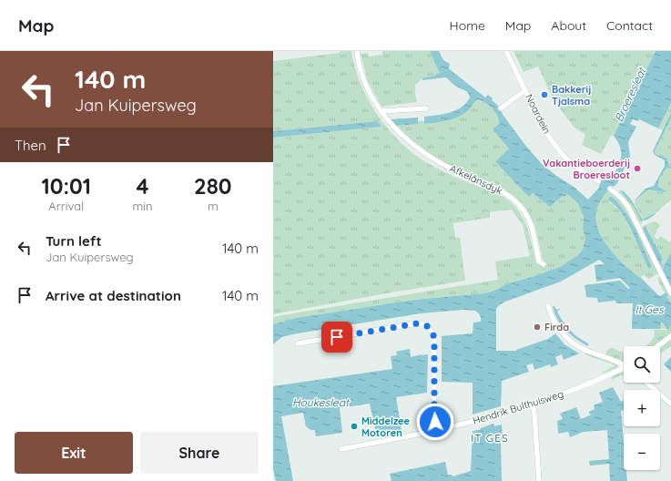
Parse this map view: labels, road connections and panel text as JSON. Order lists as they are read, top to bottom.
{
  "streets": {
    "street": ["Noardein", "Afkelânsdyk", "Hendrik Bulthuisweg"]
  },
  "districts": ["IT GES"],
  "water": ["Broeresleat", "It Ges", "Houkesleat"],
  "places": [
    "Bakkerij Tjalsma",
    "Vakantieboerderij Broeresloot",
    "Firda",
    "Middelzee Motoren"
  ],
  "page": {
    "header": "Map",
    "nav": [
      "Home",
      "Map",
      "About",
      "Contact"
    ],
    "turn": ["140 m", "Jan Kuipersweg"],
    "then": "Then",
    "eta": [
      "10:01",
      "Arrival",
      "4",
      "min",
      "280",
      "m"
    ],
    "list": [
      {
        "name": "Turn left",
        "note": "Jan Kuipersweg",
        "value": "140 m"
      },
      {
        "name": "Arrive at destination",
        "value": "140 m"
      }
    ],
    "map_buttons": ["+", "−"],
    "buttons": ["Exit", "Share"]
  }
}
